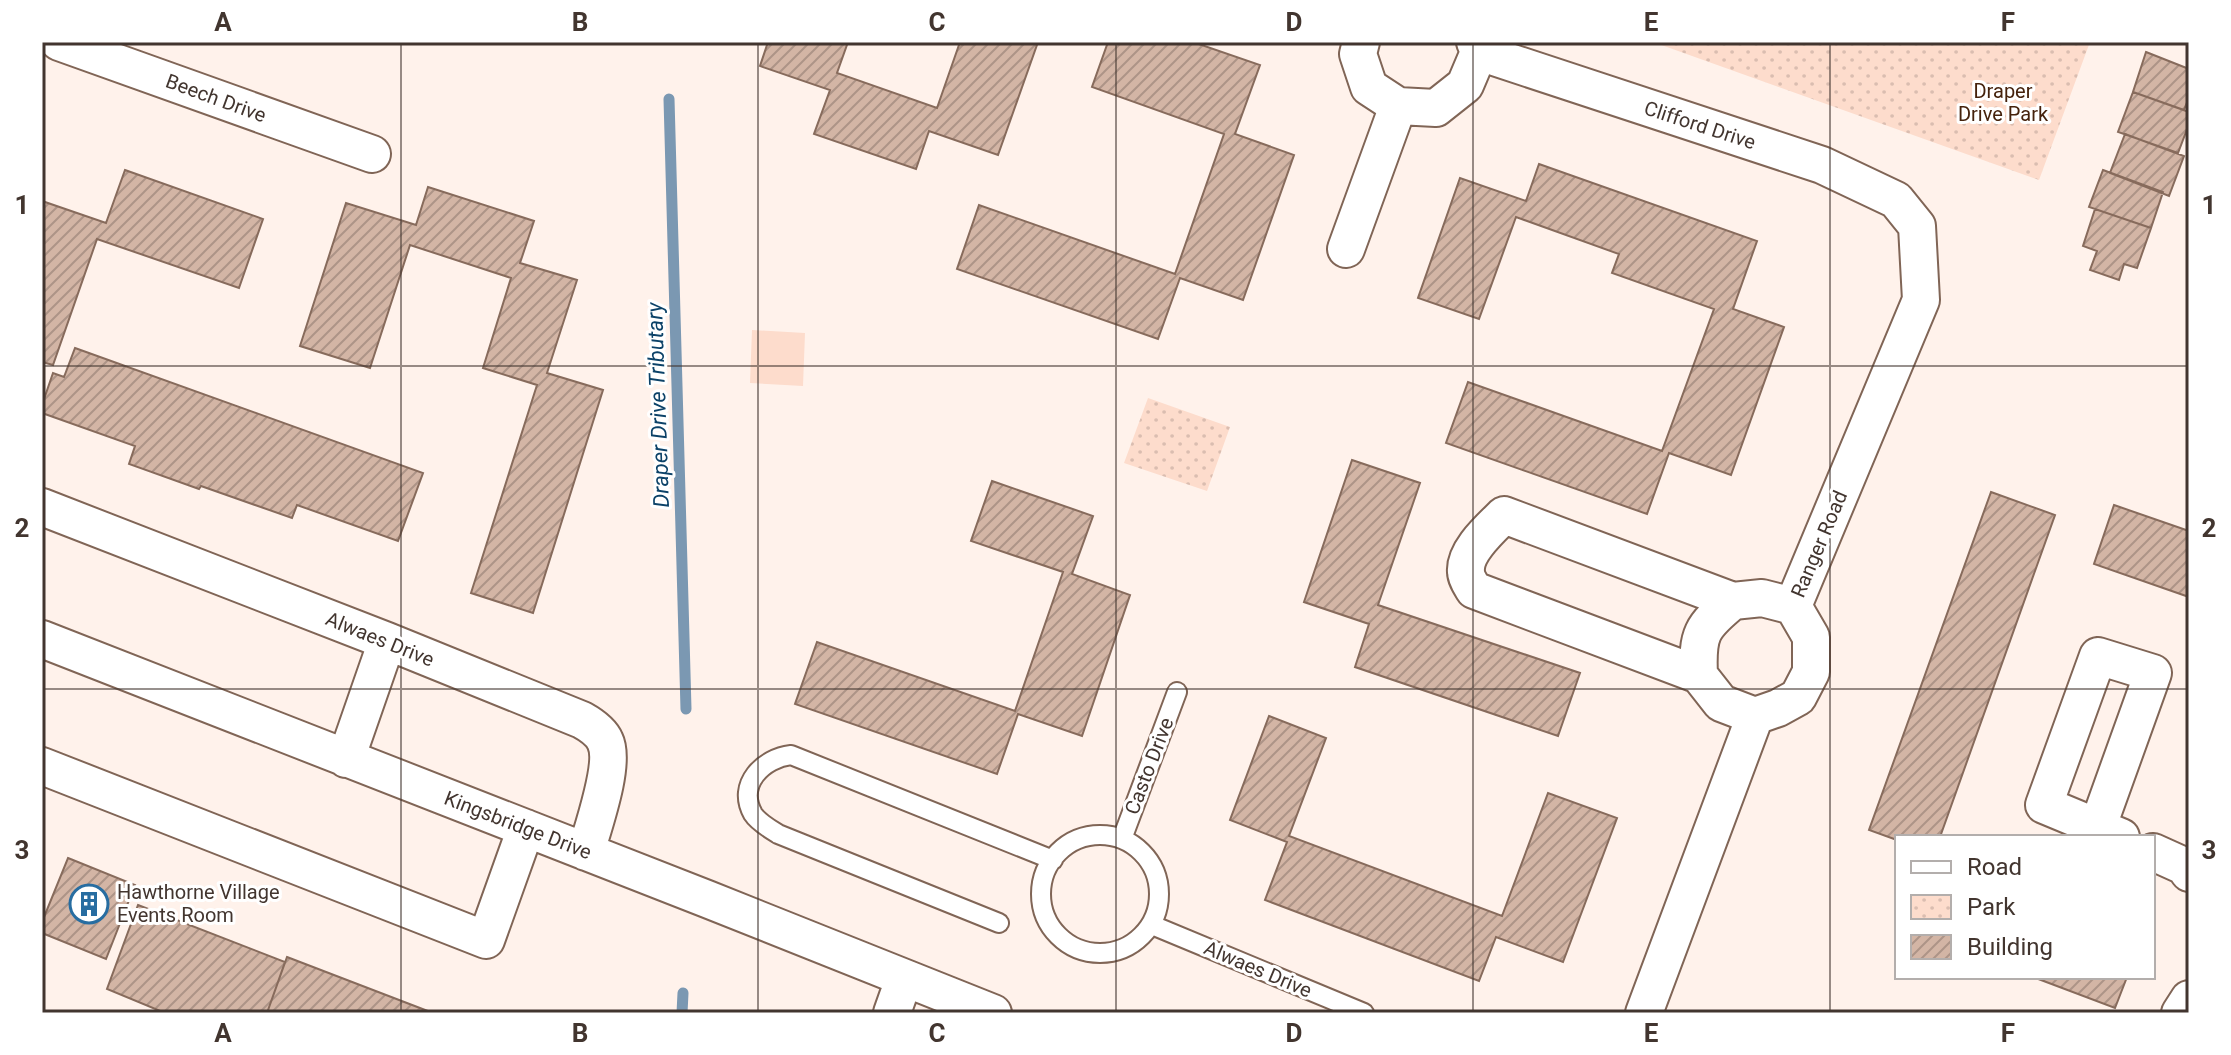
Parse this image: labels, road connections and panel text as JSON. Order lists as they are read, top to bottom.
{
  "streets": {
    "street": [
      "Beech Drive",
      "Clifford Drive",
      "Ranger Road",
      "Alwaes Drive",
      "Kingsbridge Drive"
    ],
    "lane": ["Casto Drive"]
  },
  "crossings": [
    ["Clifford Drive", "Ranger Road"],
    ["Alwaes Drive", "Casto Drive"],
    ["Alwaes Drive", "Kingsbridge Drive"]
  ],
  "water": ["Draper Drive Tributary"],
  "parks": ["Draper Drive Park"],
  "places": {
    "building": ["Hawthorne Village Events Room"]
  },
  "legend": ["Road", "Park", "Building"],
  "grid": {
    "columns": [
      "A",
      "B",
      "C",
      "D",
      "E",
      "F"
    ],
    "rows": ["1", "2", "3"]
  }
}
